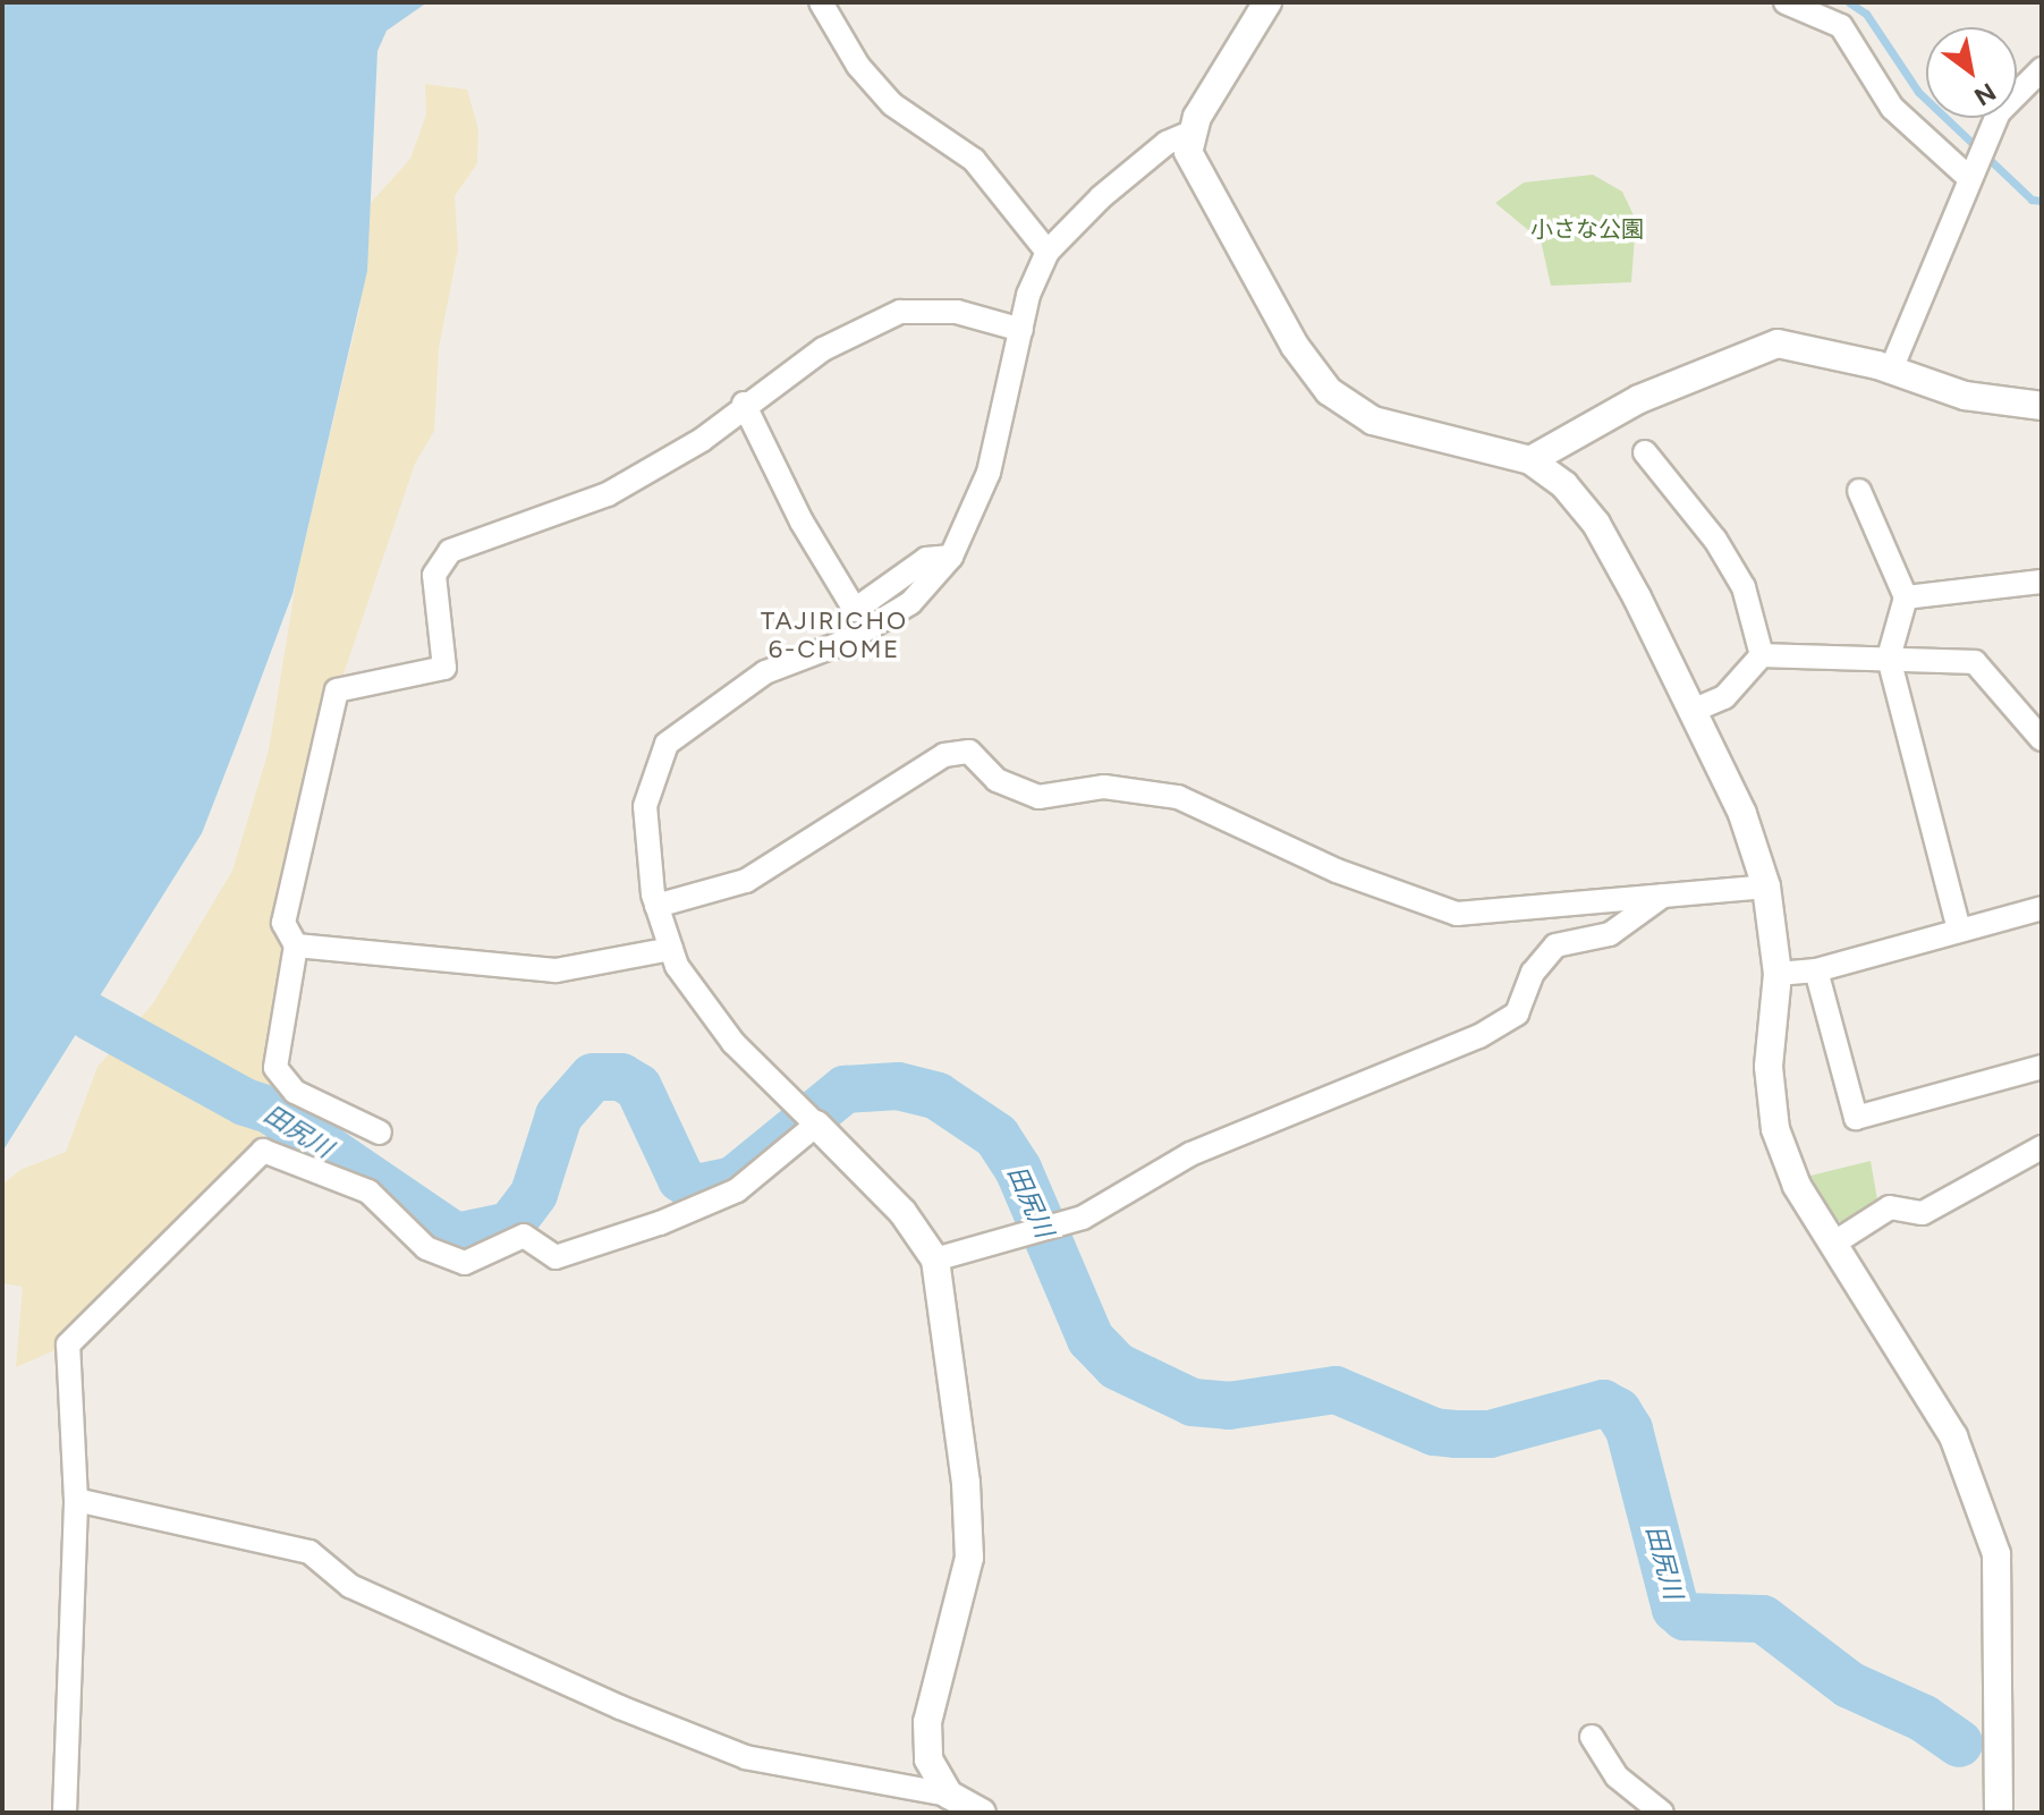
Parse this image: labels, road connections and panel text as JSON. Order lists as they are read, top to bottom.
{
  "districts": ["TAJIRICHO 6-CHOME"],
  "water": ["田尻川"],
  "parks": ["小さな公園"],
  "north": "bottom right"
}
